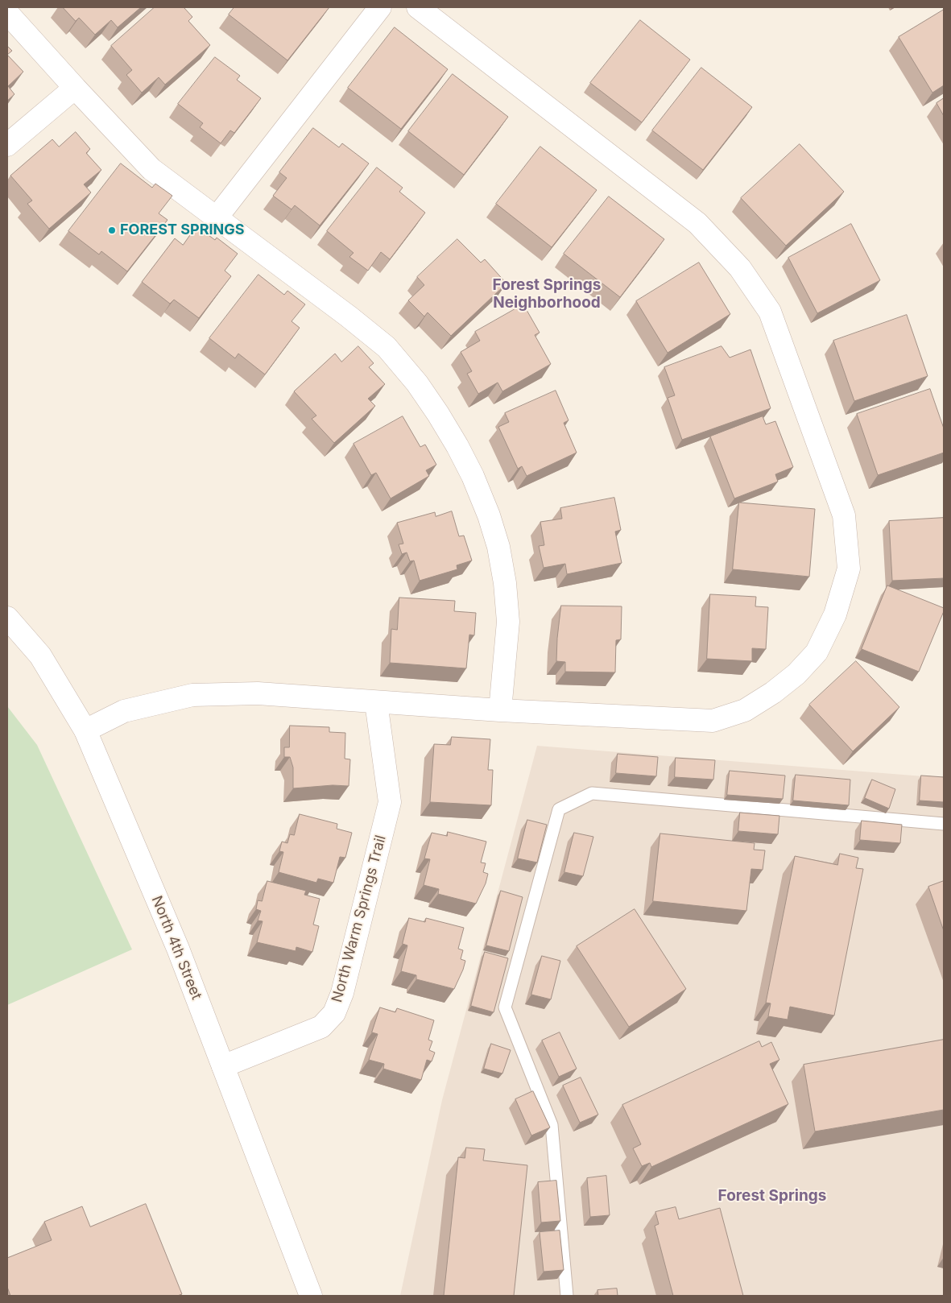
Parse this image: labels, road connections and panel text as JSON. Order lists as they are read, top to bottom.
{
  "streets": {
    "street": ["North Warm Springs Trail", "North 4th Street"]
  },
  "crossings": [
    ["North Warm Springs Trail", "North 4th Street"]
  ],
  "districts": ["Forest Springs Neighborhood", "Forest Springs"],
  "places": ["FOREST SPRINGS"]
}
